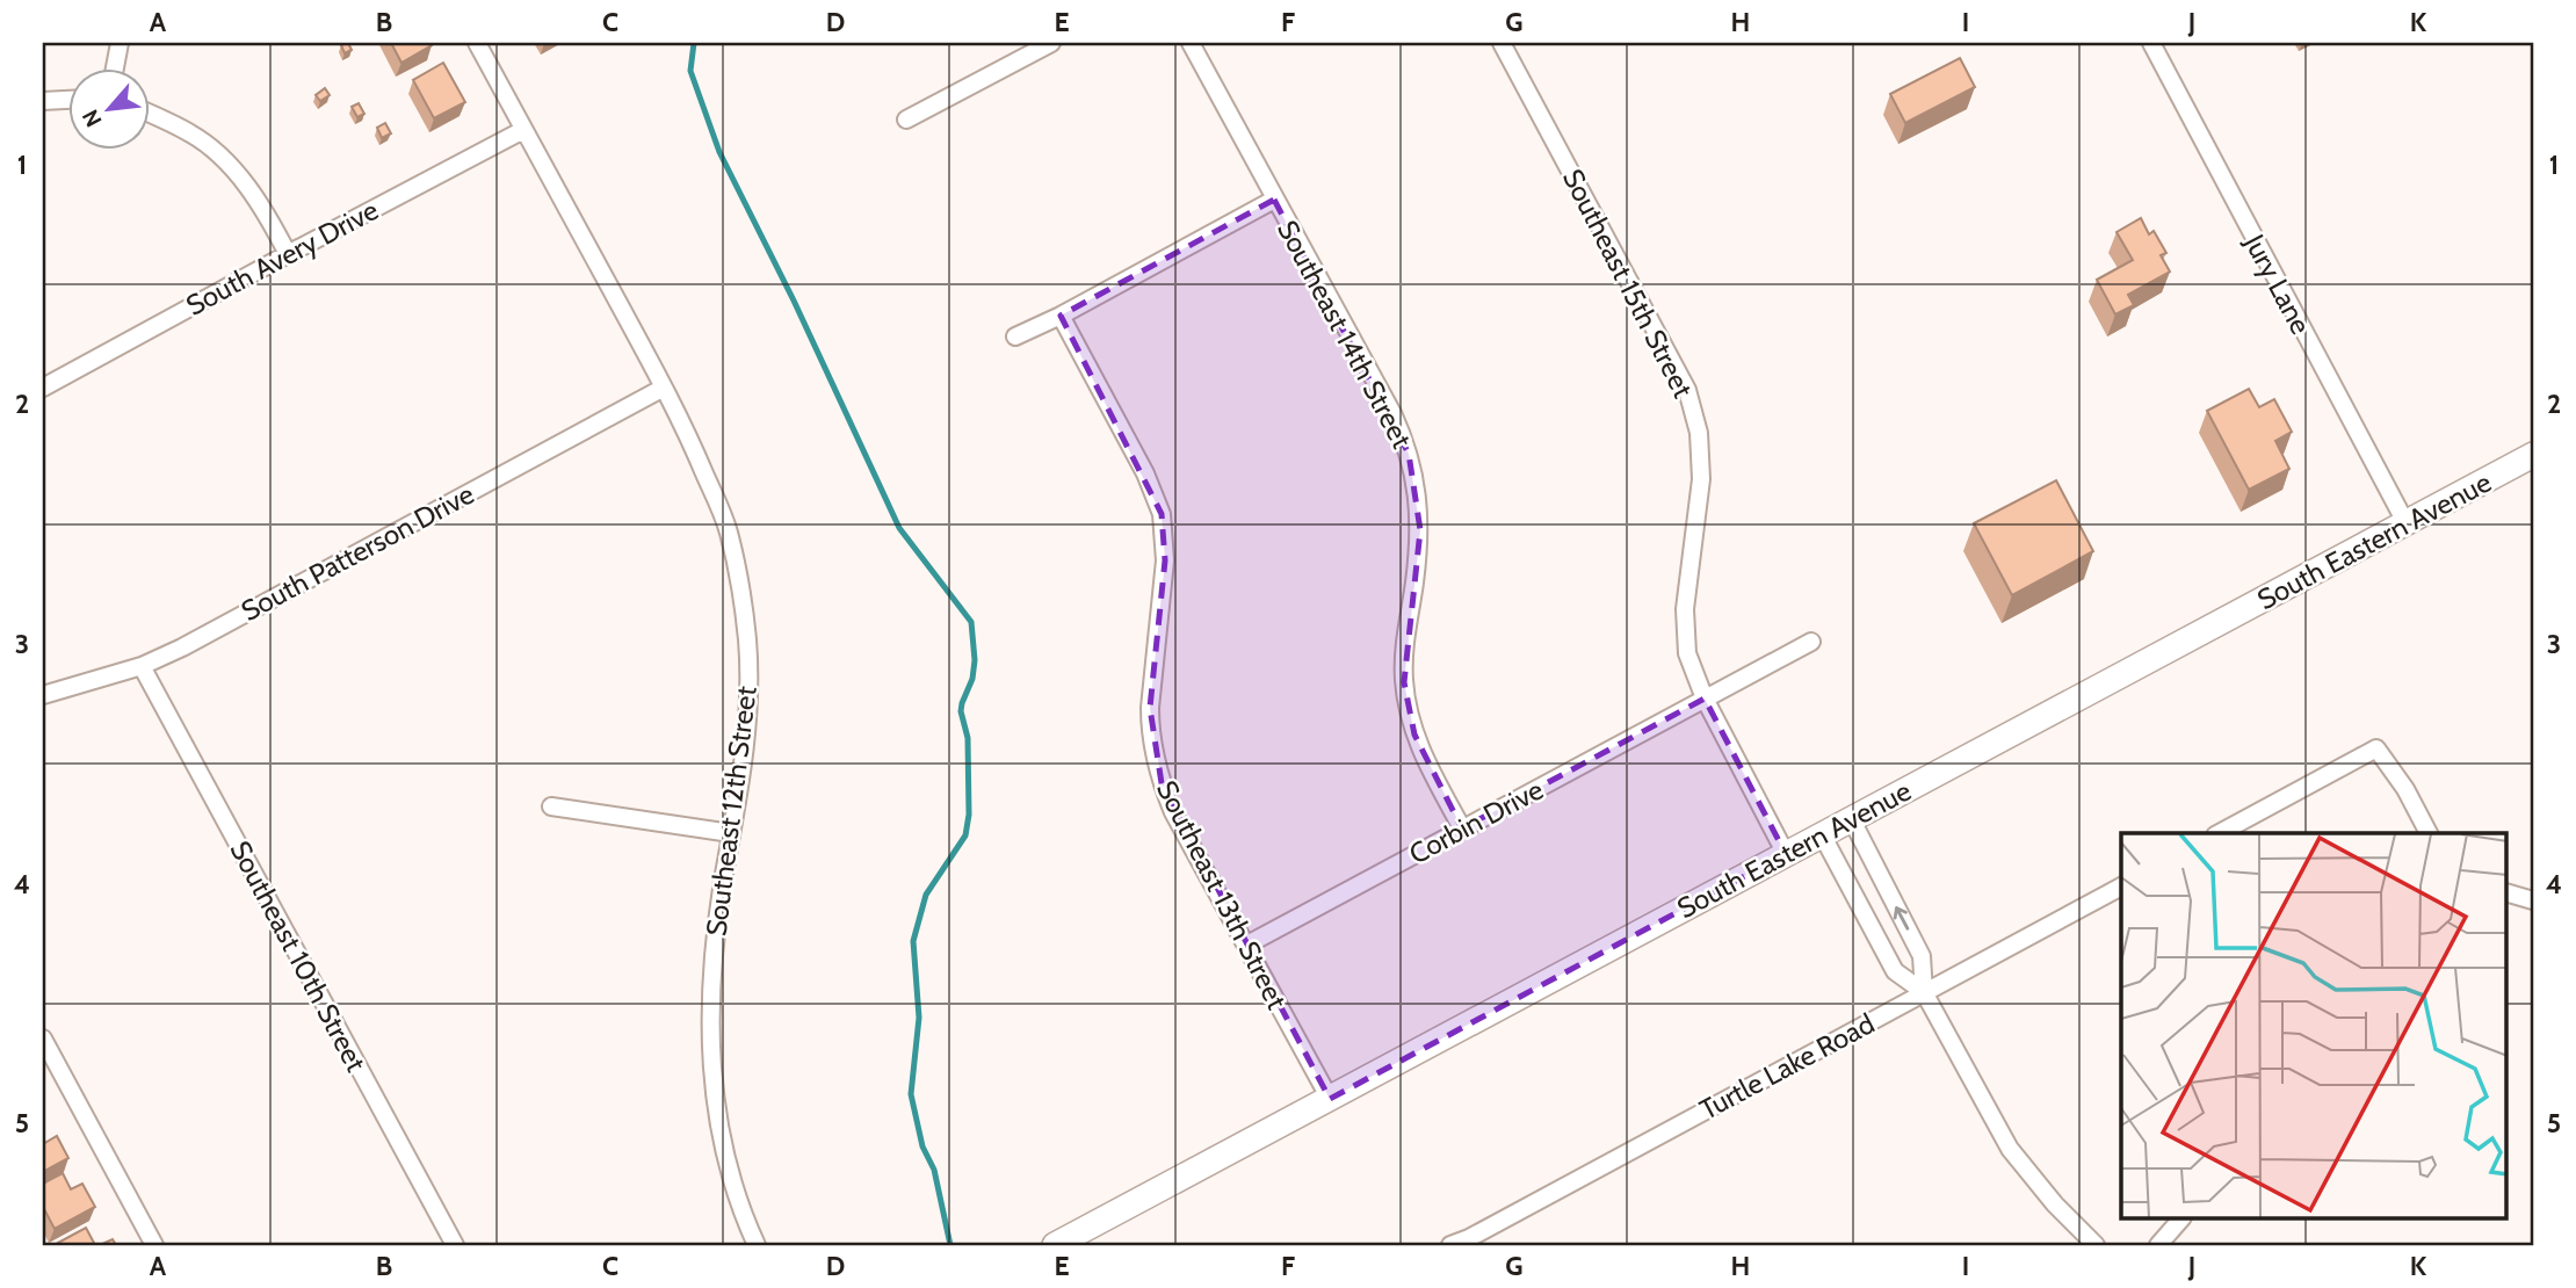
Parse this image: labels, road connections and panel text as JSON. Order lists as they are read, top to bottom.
{
  "streets": {
    "main road": ["South Eastern Avenue"],
    "street": [
      "South Avery Drive",
      "Southeast 15th Street",
      "Jury Lane",
      "Southeast 14th Street",
      "South Patterson Drive",
      "Southeast 12th Street",
      "Corbin Drive",
      "Southeast 13th Street",
      "Southeast 10th Street",
      "Turtle Lake Road"
    ]
  },
  "crossings": [
    ["South Avery Drive", "Southeast 12th Street"],
    ["Southeast 15th Street", "South Eastern Avenue"],
    ["Southeast 15th Street", "Corbin Drive"],
    ["Jury Lane", "South Eastern Avenue"],
    ["Southeast 14th Street", "Corbin Drive"],
    ["South Eastern Avenue", "Southeast 13th Street"],
    ["South Patterson Drive", "Southeast 12th Street"],
    ["South Patterson Drive", "Southeast 10th Street"],
    ["Corbin Drive", "Southeast 13th Street"]
  ],
  "north": "bottom left",
  "grid": {
    "columns": [
      "A",
      "B",
      "C",
      "D",
      "E",
      "F",
      "G",
      "H",
      "I",
      "J",
      "K"
    ],
    "rows": [
      "1",
      "2",
      "3",
      "4",
      "5"
    ]
  }
}
